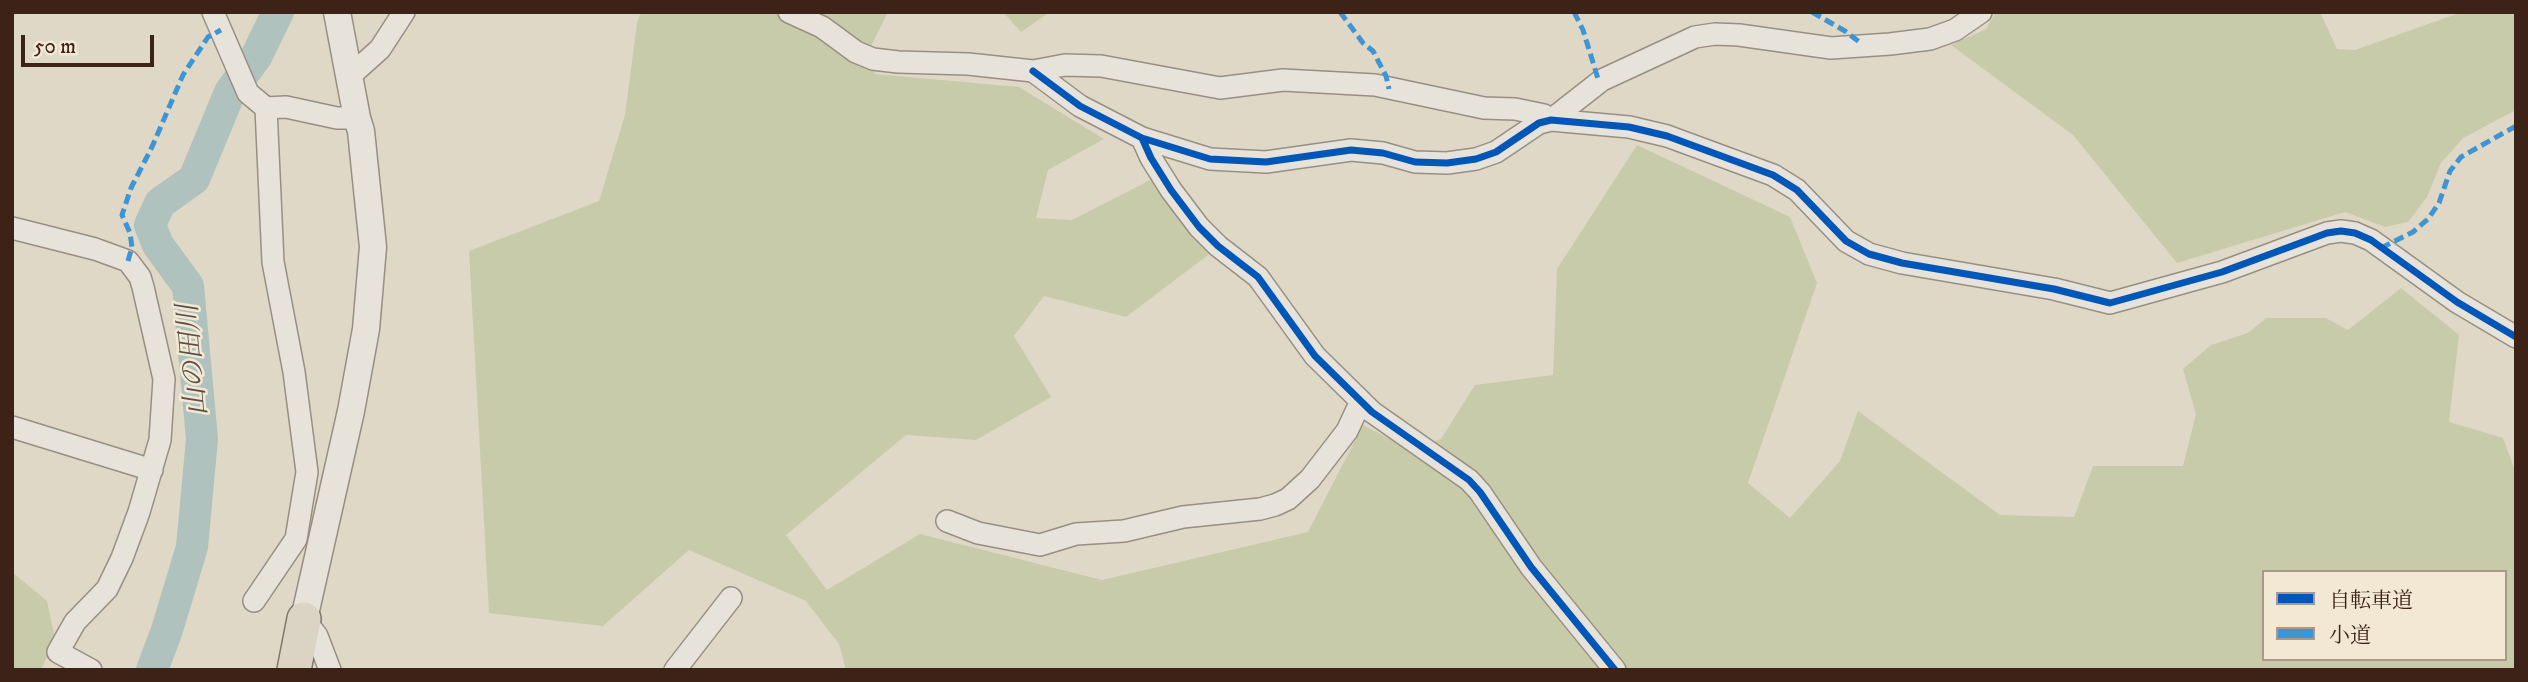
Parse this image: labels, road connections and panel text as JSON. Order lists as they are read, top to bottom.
{
  "water": ["山の田川"],
  "legend": ["自転車道", "小道"],
  "scale_bar": "50 m"
}
